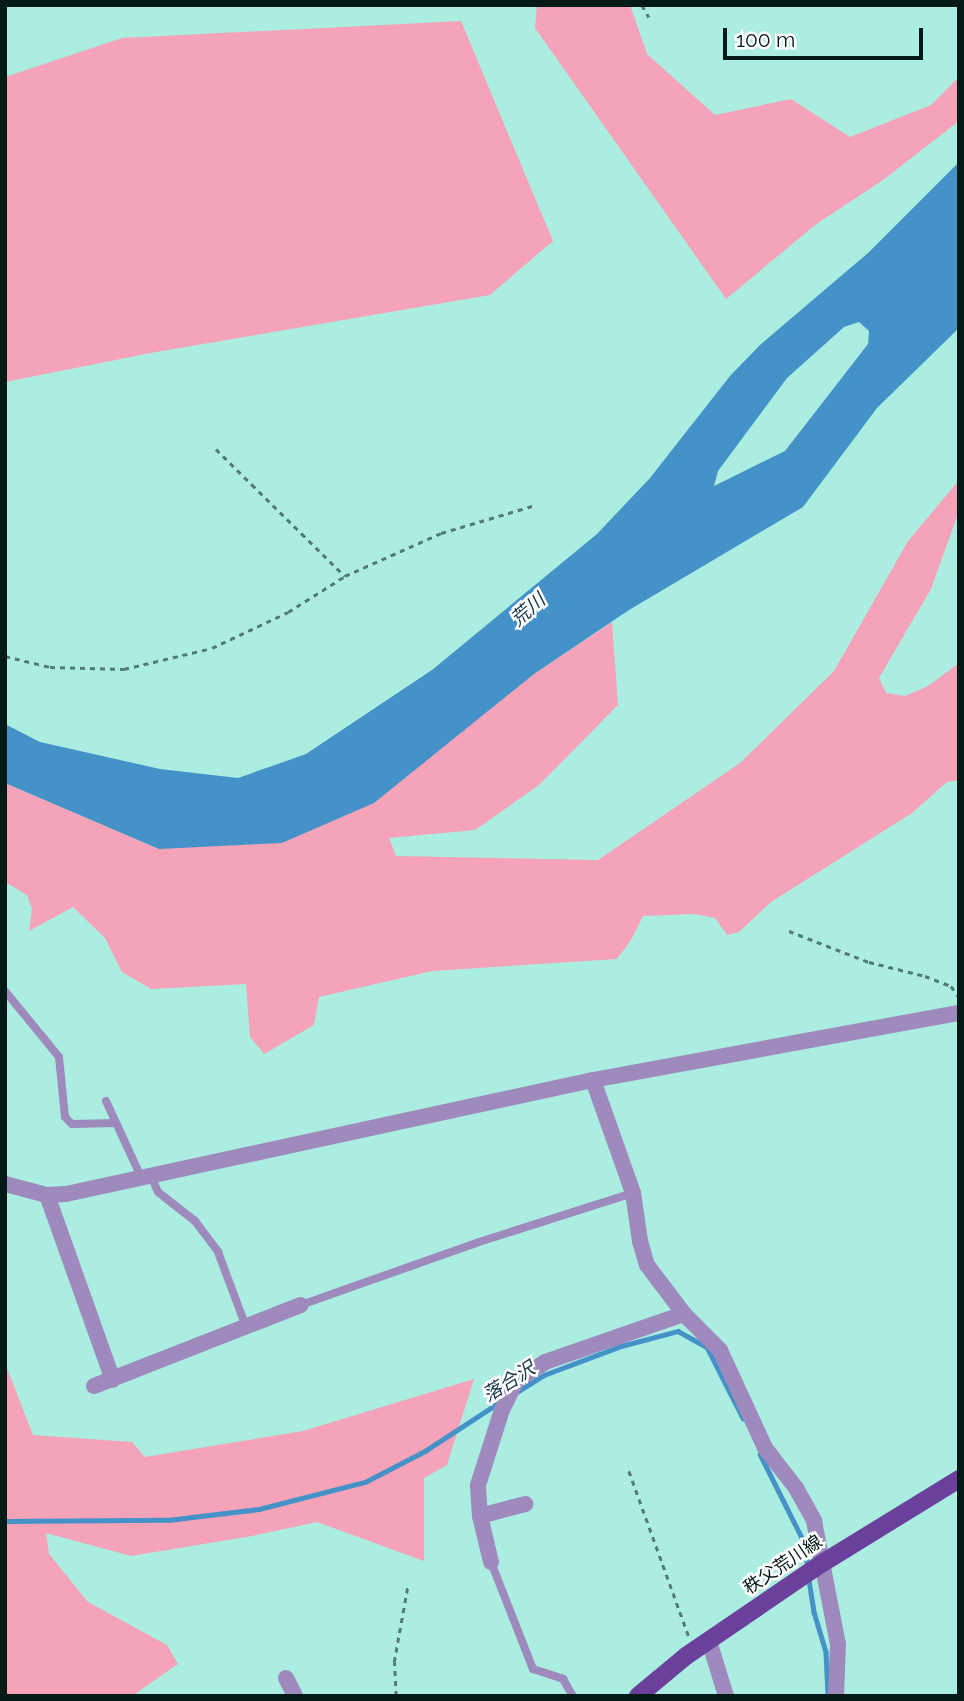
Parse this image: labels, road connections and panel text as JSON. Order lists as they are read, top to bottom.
{
  "streets": {
    "main road": ["秩父荒川線"]
  },
  "water": ["荒川", "落合沢"],
  "scale_bar": "100 m"
}
